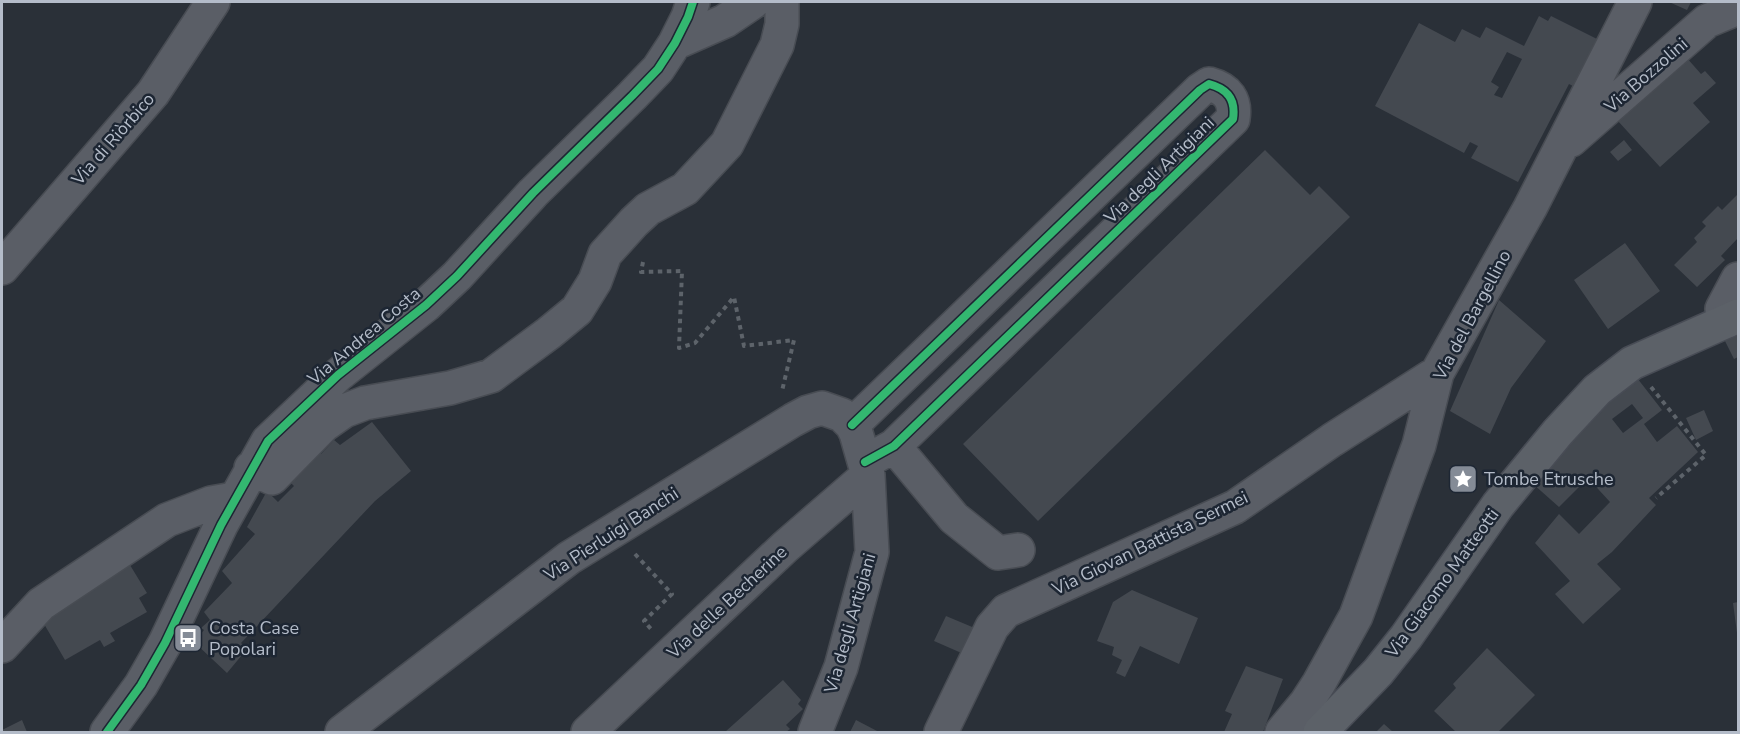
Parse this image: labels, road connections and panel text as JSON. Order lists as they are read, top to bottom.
{
  "streets": {
    "main road": ["Via Giacomo Matteotti"],
    "street": [
      "Via Bozzolini",
      "Via di Riòrbico",
      "Via degli Artigiani",
      "Via del Bargellino",
      "Via Andrea Costa",
      "Via Pierluigi Banchi",
      "Via Giovan Battista Sermei",
      "Via delle Becherine"
    ]
  },
  "crossings": [
    ["Via Bozzolini", "Via del Bargellino"],
    ["Via degli Artigiani", "Via Pierluigi Banchi"],
    ["Via degli Artigiani", "Via delle Becherine"],
    ["Via del Bargellino", "Via Giovan Battista Sermei"]
  ],
  "places": {
    "place": ["Tombe Etrusche"],
    "bus stop": ["Costa Case Popolari"]
  }
}
